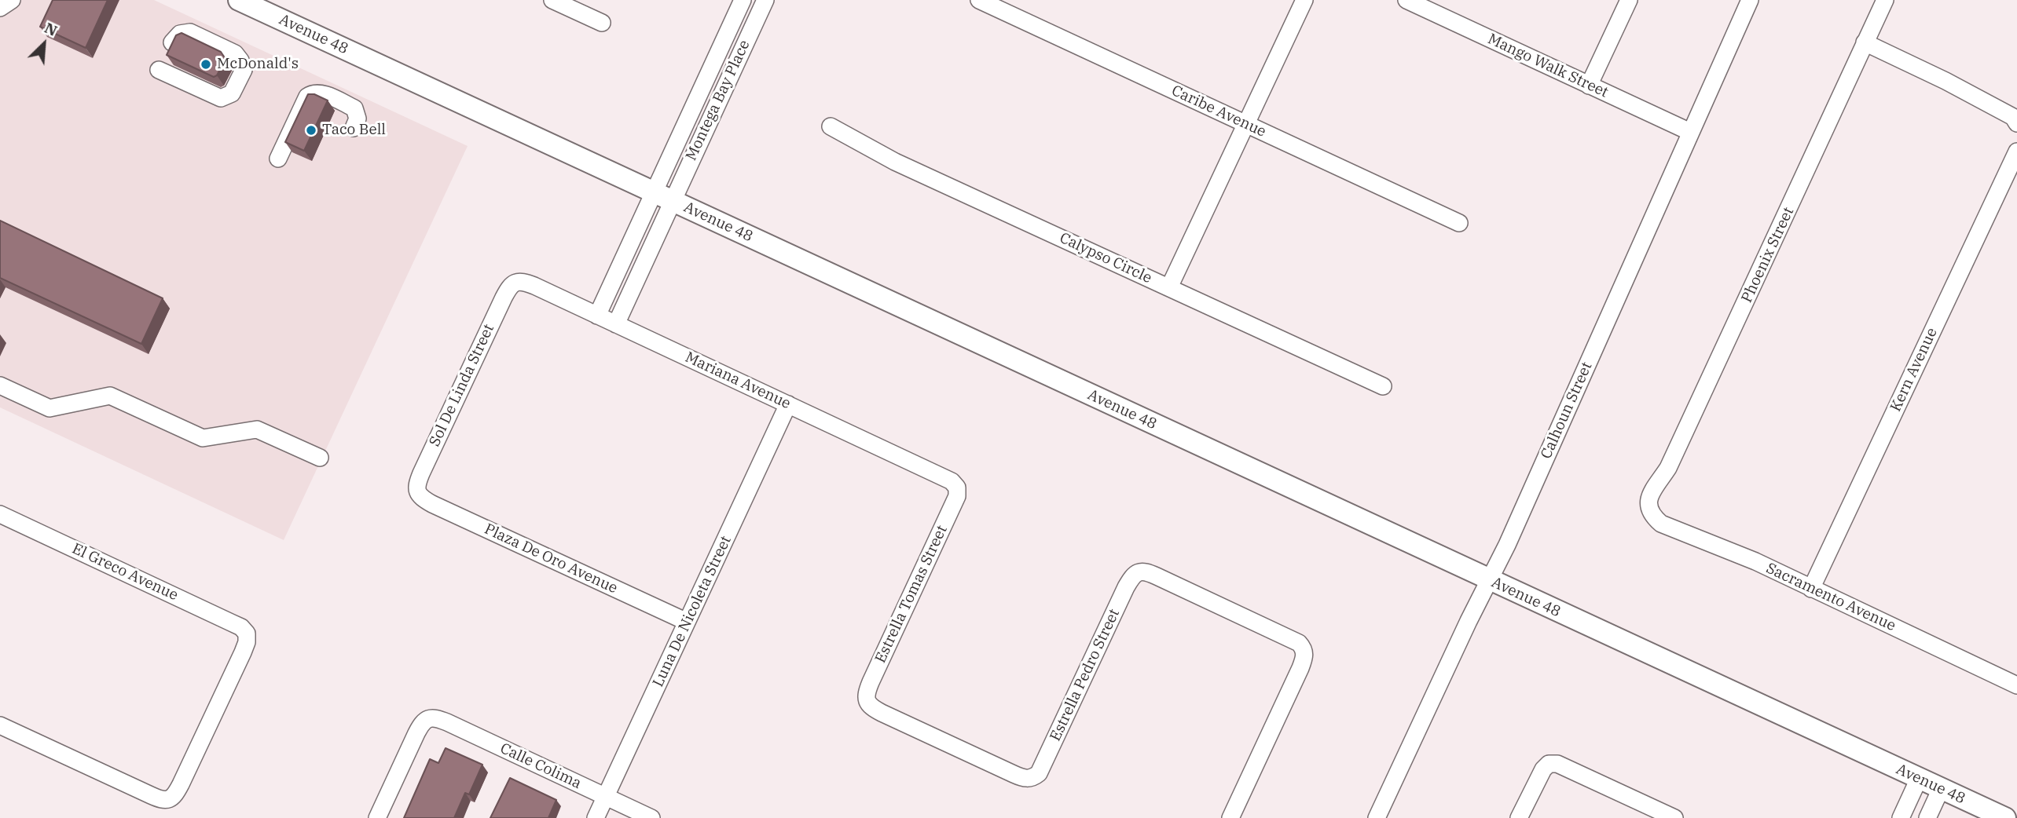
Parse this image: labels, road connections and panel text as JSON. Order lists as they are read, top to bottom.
{
  "streets": {
    "main road": ["Avenue 48"],
    "street": [
      "Mango Walk Street",
      "Montega Bay Place",
      "Caribe Avenue",
      "Phoenix Street",
      "Calypso Circle",
      "Kern Avenue",
      "Mariana Avenue",
      "Sol De Linda Street",
      "Calhoun Street",
      "Plaza De Oro Avenue",
      "El Greco Avenue",
      "Estrella Tomas Street",
      "Sacramento Avenue",
      "Luna De Nicoleta Street",
      "Estrella Pedro Street",
      "Calle Colima"
    ]
  },
  "crossings": [
    ["Avenue 48", "Montega Bay Place"],
    ["Avenue 48", "Calhoun Street"],
    ["Mango Walk Street", "Calhoun Street"],
    ["Montega Bay Place", "Mariana Avenue"],
    ["Phoenix Street", "Sacramento Avenue"],
    ["Kern Avenue", "Sacramento Avenue"],
    ["Mariana Avenue", "Sol De Linda Street"],
    ["Mariana Avenue", "Estrella Tomas Street"],
    ["Mariana Avenue", "Luna De Nicoleta Street"],
    ["Sol De Linda Street", "Plaza De Oro Avenue"],
    ["Plaza De Oro Avenue", "Luna De Nicoleta Street"],
    ["Estrella Tomas Street", "Estrella Pedro Street"],
    ["Luna De Nicoleta Street", "Calle Colima"]
  ],
  "places": ["McDonald's", "Taco Bell"],
  "north": "top right"
}
